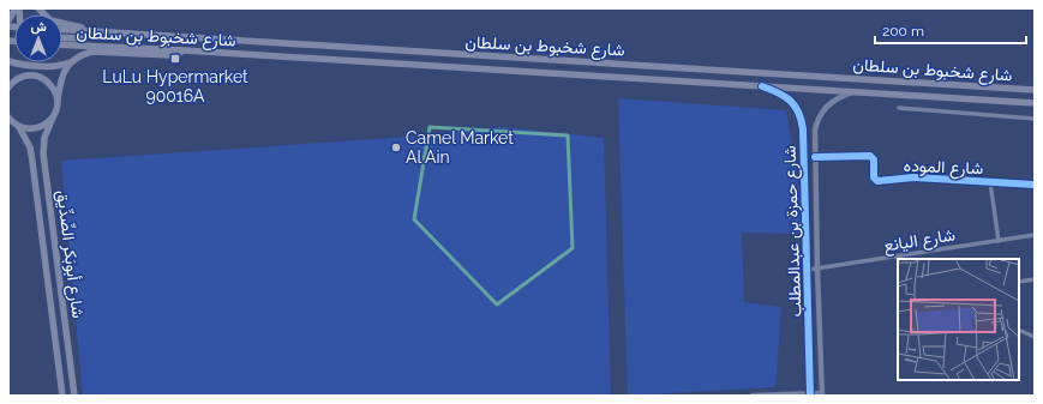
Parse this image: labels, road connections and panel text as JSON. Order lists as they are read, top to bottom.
{
  "streets": {
    "main road": ["شارع شخبوط بن سلطان", "شارع أبوبَكر الصِّدِّيق"],
    "street": ["شارع الموده", "شارع حمزة بن عبدالمطلب", "شارع اليانع"]
  },
  "crossings": [
    ["شارع شخبوط بن سلطان", "شارع حمزة بن عبدالمطلب"],
    ["شارع الموده", "شارع حمزة بن عبدالمطلب"],
    ["شارع حمزة بن عبدالمطلب", "شارع اليانع"]
  ],
  "places": {
    "transit": ["LuLu Hypermarket 90016A"],
    "other": ["Camel Market Al Ain"]
  },
  "scale_bar": "200 m",
  "north": "top"
}
